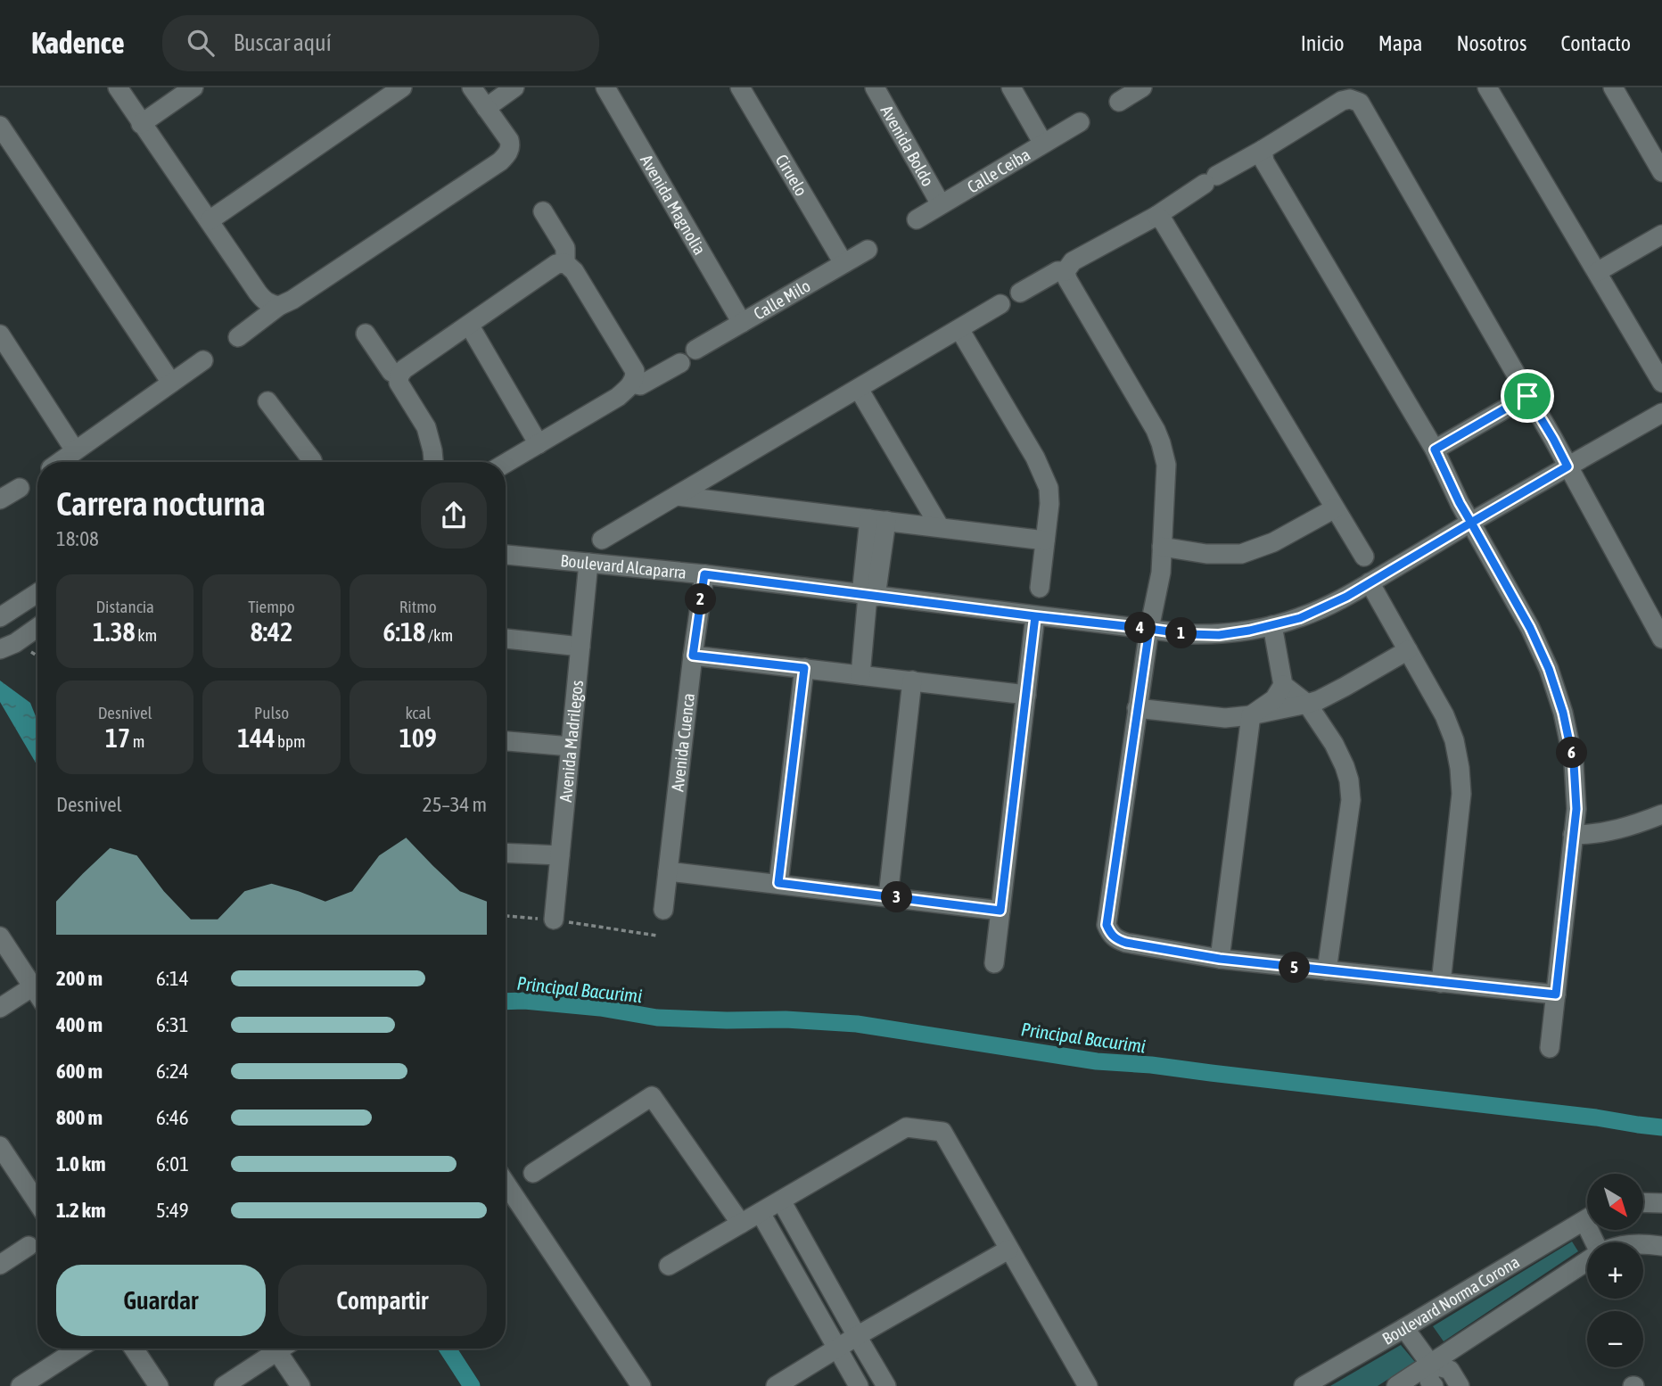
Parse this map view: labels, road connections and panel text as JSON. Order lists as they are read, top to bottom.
{
  "streets": {
    "street": [
      "Avenida Boldo",
      "Calle Ceiba",
      "Ciruelo",
      "Avenida Magnolia",
      "Calle Milo",
      "Boulevard Alcaparra",
      "Avenida Madrilegos",
      "Avenida Cuenca",
      "Boulevard Norma Corona"
    ]
  },
  "crossings": [
    ["Avenida Boldo", "Calle Ceiba"],
    ["Ciruelo", "Calle Milo"],
    ["Avenida Magnolia", "Calle Milo"],
    ["Boulevard Alcaparra", "Avenida Madrilegos"],
    ["Boulevard Alcaparra", "Avenida Cuenca"]
  ],
  "water": ["Principal Bacurimi"],
  "north": "bottom right",
  "page": {
    "header": "Kadence",
    "search": "Buscar aquí",
    "nav": [
      "Inicio",
      "Mapa",
      "Nosotros",
      "Contacto"
    ],
    "heading": ["Carrera nocturna", "18:08"],
    "stats": [
      ["Distancia", "1.38 km"],
      ["Tiempo", "8:42"],
      ["Ritmo", "6:18 /km"],
      ["Desnivel", "17 m"],
      ["Pulso", "144 bpm"],
      ["kcal", "109"]
    ],
    "pins": [
      "2",
      "4",
      "1",
      "6",
      "3",
      "5"
    ],
    "chart": ["Desnivel", "25–34 m"],
    "list": [
      {
        "name": "200 m",
        "note": "6:14"
      },
      {
        "name": "400 m",
        "note": "6:31"
      },
      {
        "name": "600 m",
        "note": "6:24"
      },
      {
        "name": "800 m",
        "note": "6:46"
      },
      {
        "name": "1.0 km",
        "note": "6:01"
      },
      {
        "name": "1.2 km",
        "note": "5:49"
      }
    ],
    "map_buttons": ["+", "−"],
    "buttons": ["Guardar", "Compartir"]
  }
}
